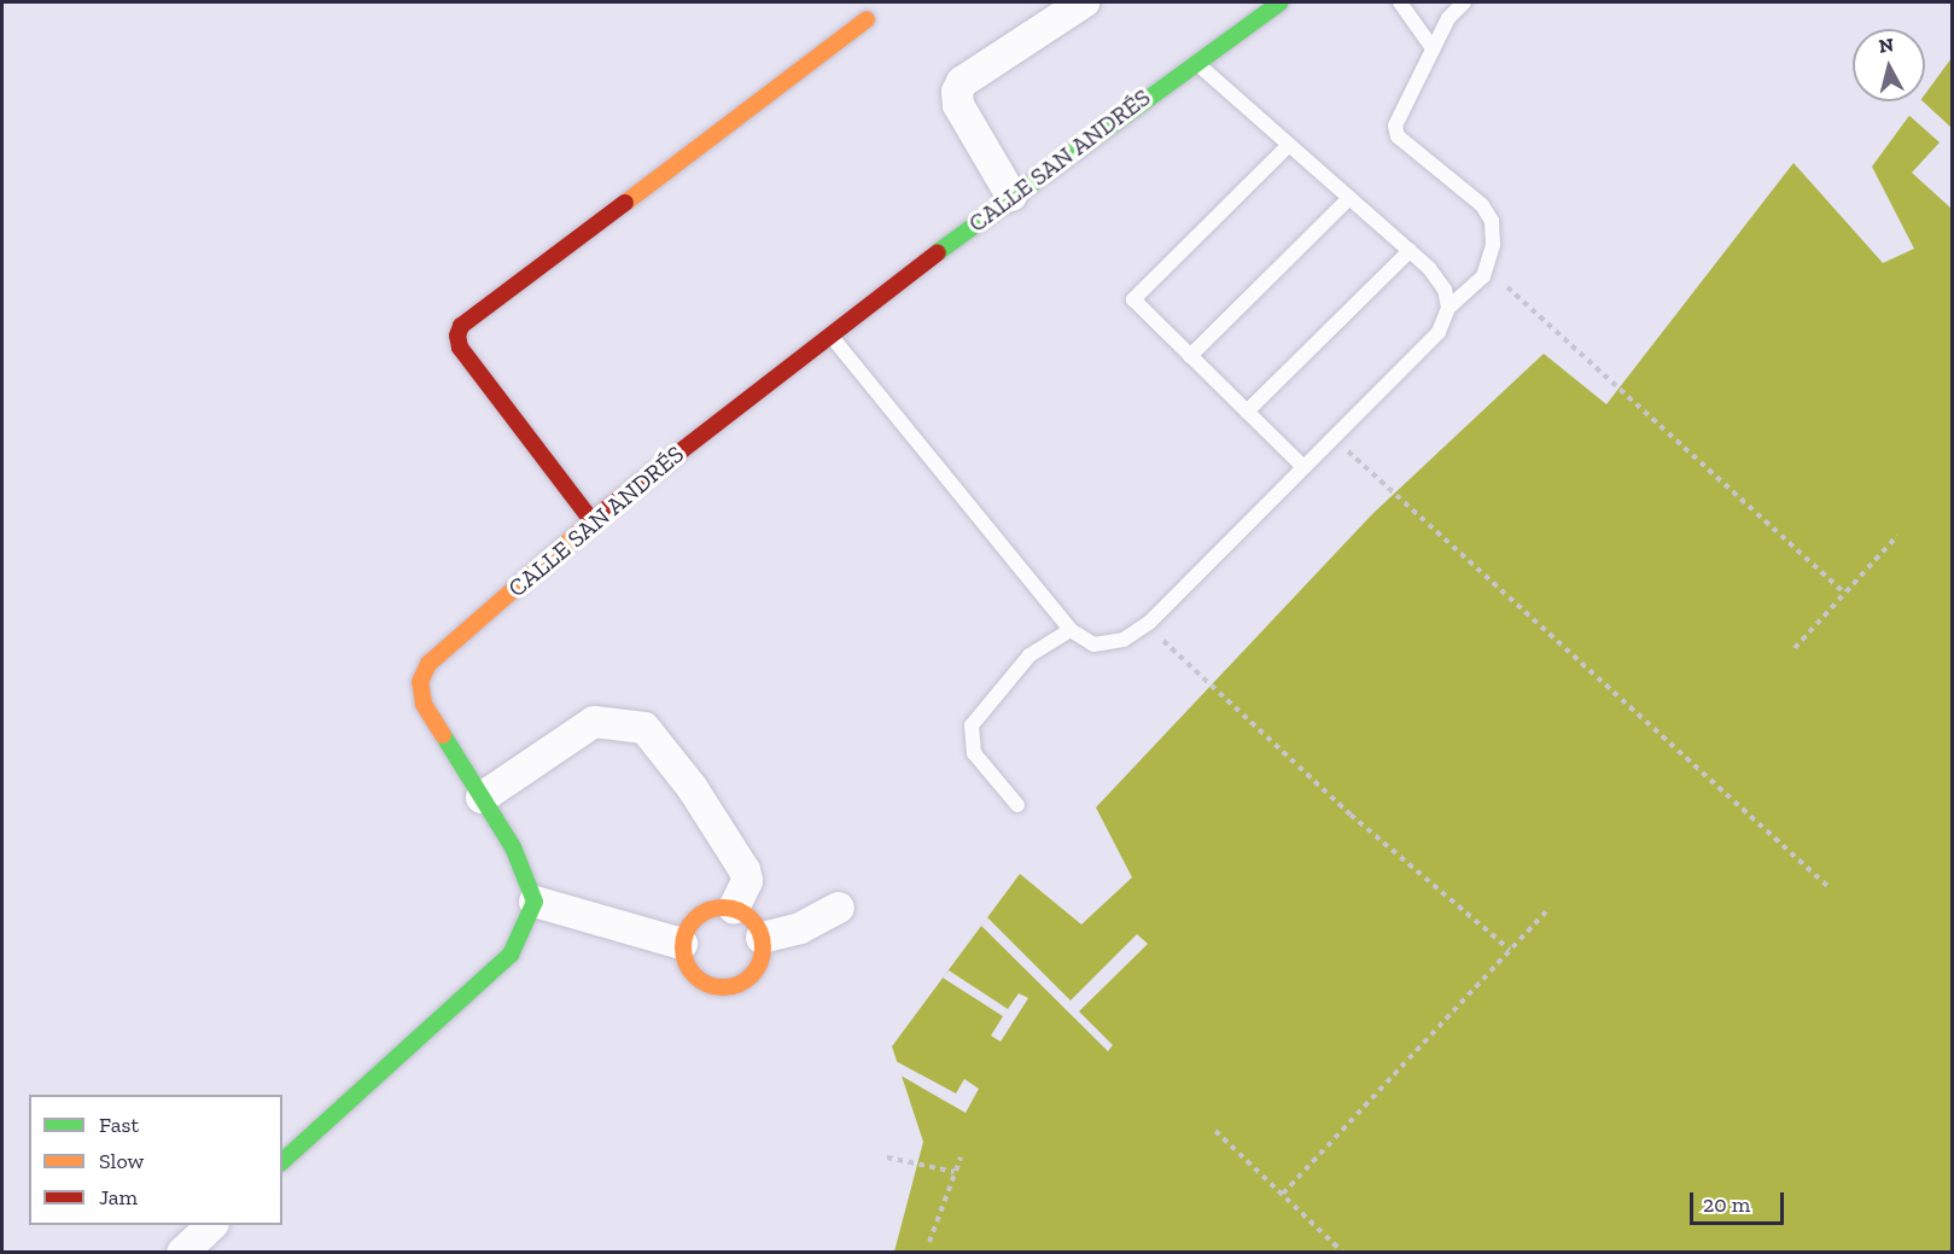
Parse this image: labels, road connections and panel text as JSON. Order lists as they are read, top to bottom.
{
  "streets": {
    "street": ["CALLE SAN ANDRÉS"]
  },
  "legend": ["Fast", "Slow", "Jam"],
  "scale_bar": "20 m",
  "north": "top"
}
